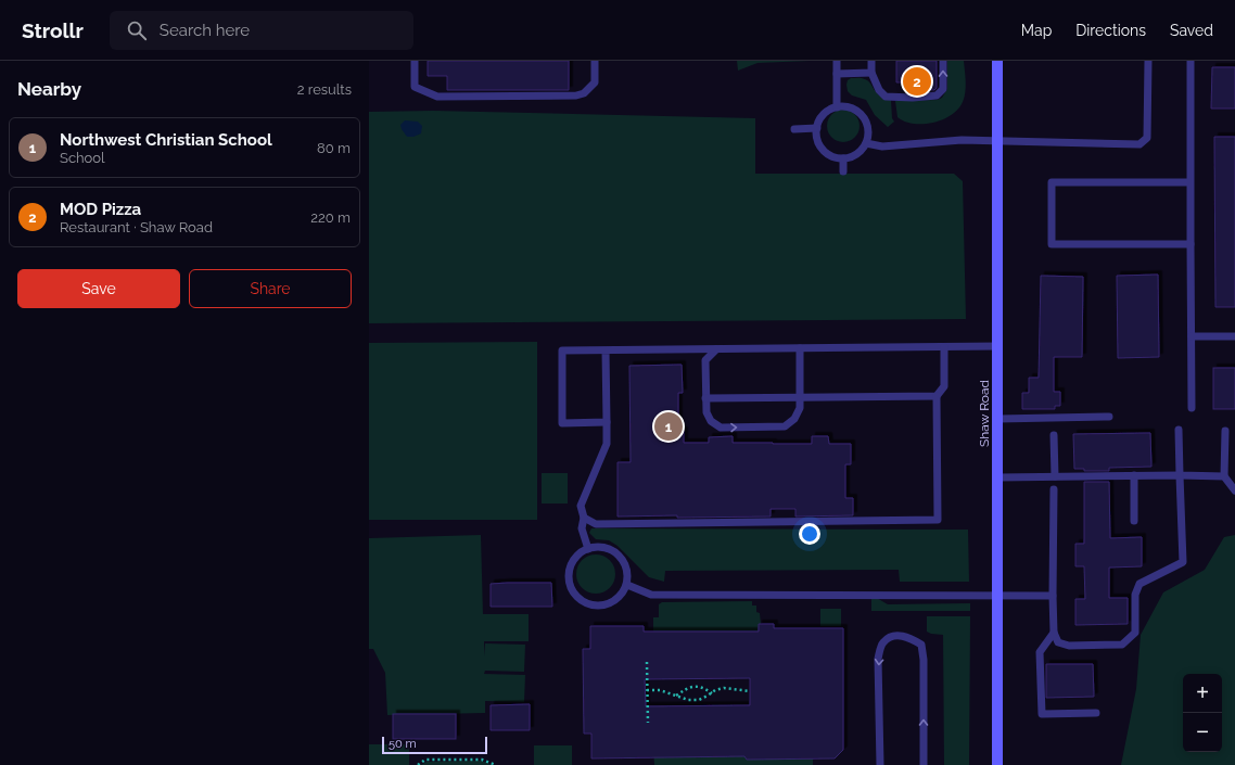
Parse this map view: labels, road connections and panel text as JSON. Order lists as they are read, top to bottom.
{
  "streets": {
    "main road": ["Shaw Road"]
  },
  "scale_bar": "50 m",
  "page": {
    "header": "Strollr",
    "search": "Search here",
    "nav": ["Map", "Directions", "Saved"],
    "heading": ["Nearby", "2 results"],
    "pins": ["2", "1"],
    "list": [
      {
        "mark": "1",
        "name": "Northwest Christian School",
        "note": "School",
        "value": "80 m"
      },
      {
        "mark": "2",
        "name": "MOD Pizza",
        "note": "Restaurant · Shaw Road",
        "value": "220 m"
      }
    ],
    "buttons": ["Save", "Share"],
    "map_buttons": ["+", "−"],
    "scale": "50 m"
  }
}
